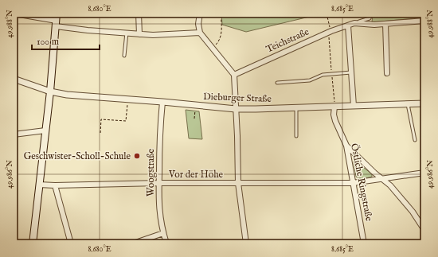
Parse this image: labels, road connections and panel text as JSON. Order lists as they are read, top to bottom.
{
  "streets": {
    "street": [
      "Teichstraße",
      "Dieburger Straße",
      "Woogstraße",
      "Vor der Höhe",
      "Östliche Ringstraße"
    ]
  },
  "crossings": [
    ["Dieburger Straße", "Woogstraße"],
    ["Dieburger Straße", "Östliche Ringstraße"],
    ["Woogstraße", "Vor der Höhe"],
    ["Vor der Höhe", "Östliche Ringstraße"]
  ],
  "places": ["Geschwister-Scholl-Schule"],
  "scale_bar": "100 m",
  "coordinates": [
    "8.680°E",
    "8.685°E",
    "49.988°N",
    "49.986°N"
  ]
}
